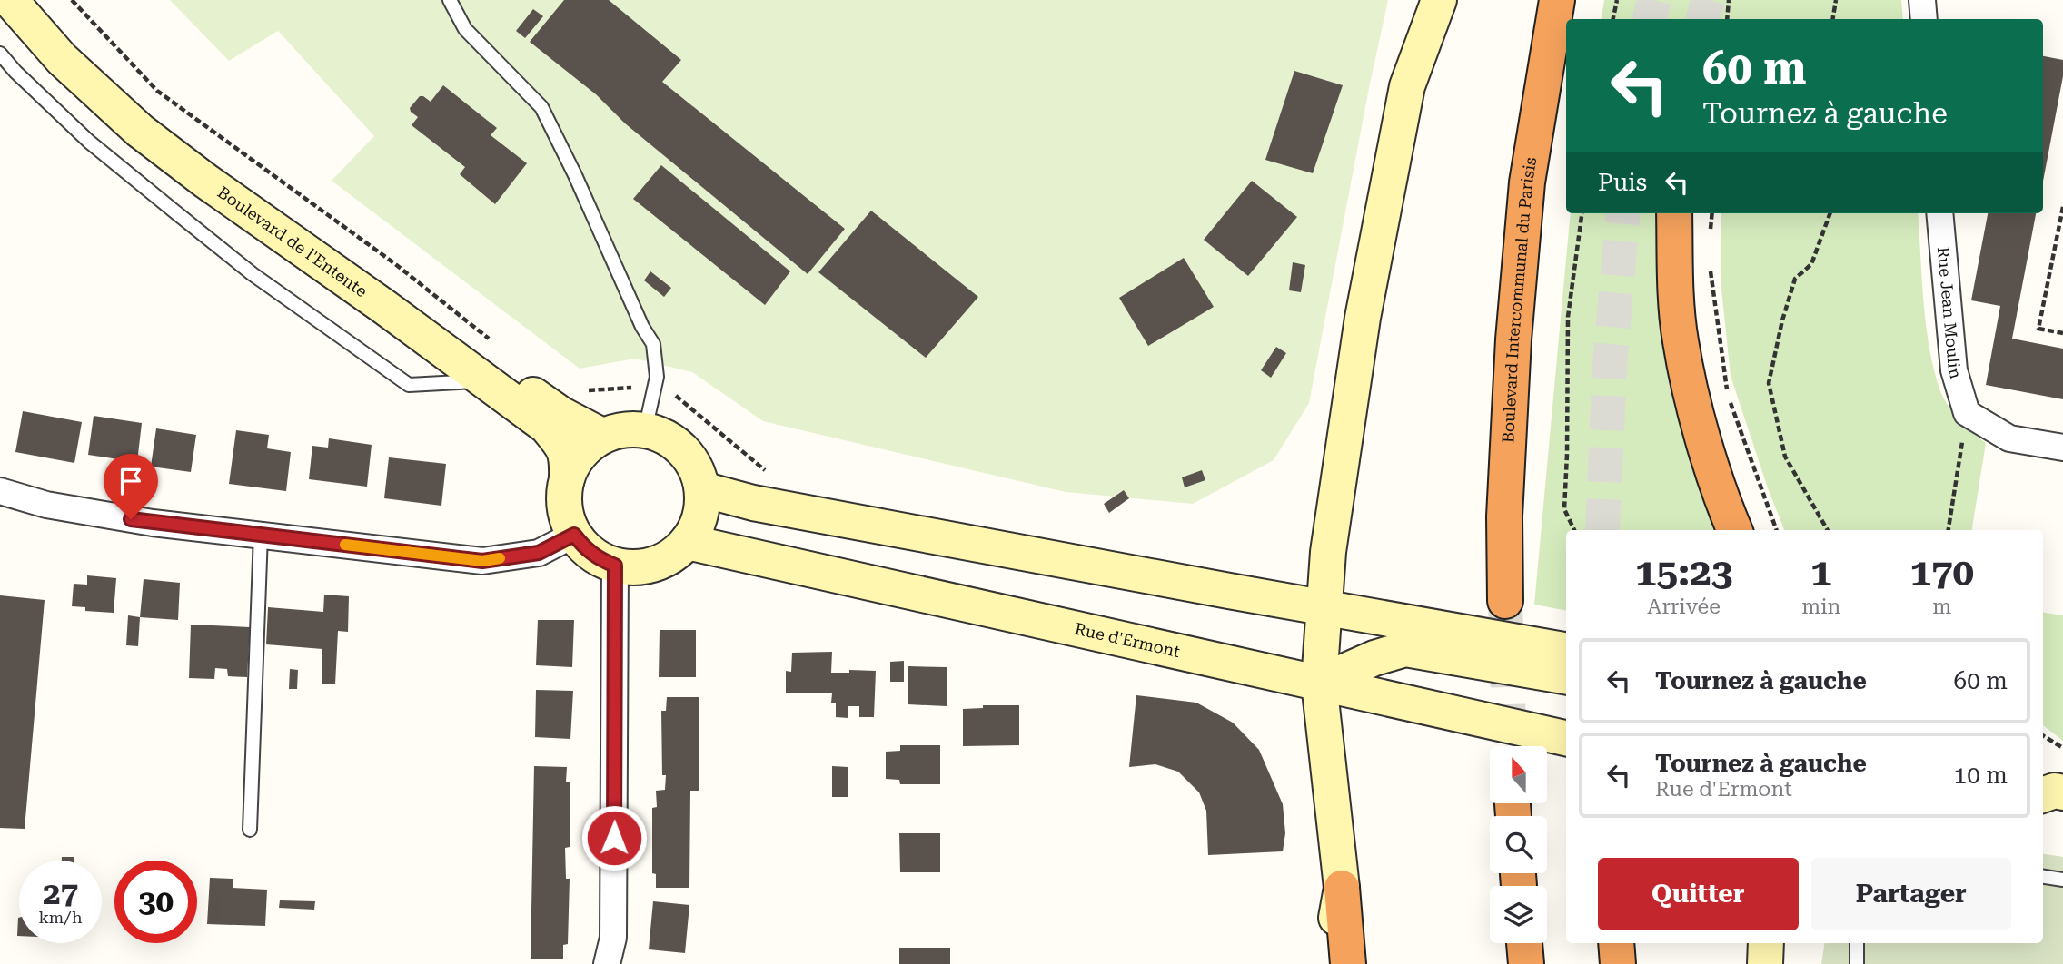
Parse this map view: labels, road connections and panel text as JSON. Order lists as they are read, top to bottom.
{
  "streets": {
    "highway": ["Boulevard Intercommunal du Parisis"],
    "main road": ["Boulevard de l'Entente", "Rue d'Ermont"],
    "street": ["Rue Jean Moulin"]
  },
  "crossings": [
    ["Boulevard de l'Entente", "Rue d'Ermont"]
  ],
  "north": "top",
  "page": {
    "turn": ["60 m", "Tournez à gauche"],
    "then": "Puis",
    "eta": [
      "15:23",
      "Arrivée",
      "1",
      "min",
      "170",
      "m"
    ],
    "list": [
      {
        "name": "Tournez à gauche",
        "value": "60 m"
      },
      {
        "name": "Tournez à gauche",
        "note": "Rue d'Ermont",
        "value": "10 m"
      }
    ],
    "buttons": ["Quitter", "Partager"],
    "speed": "27 km/h",
    "limit": "30"
  }
}
